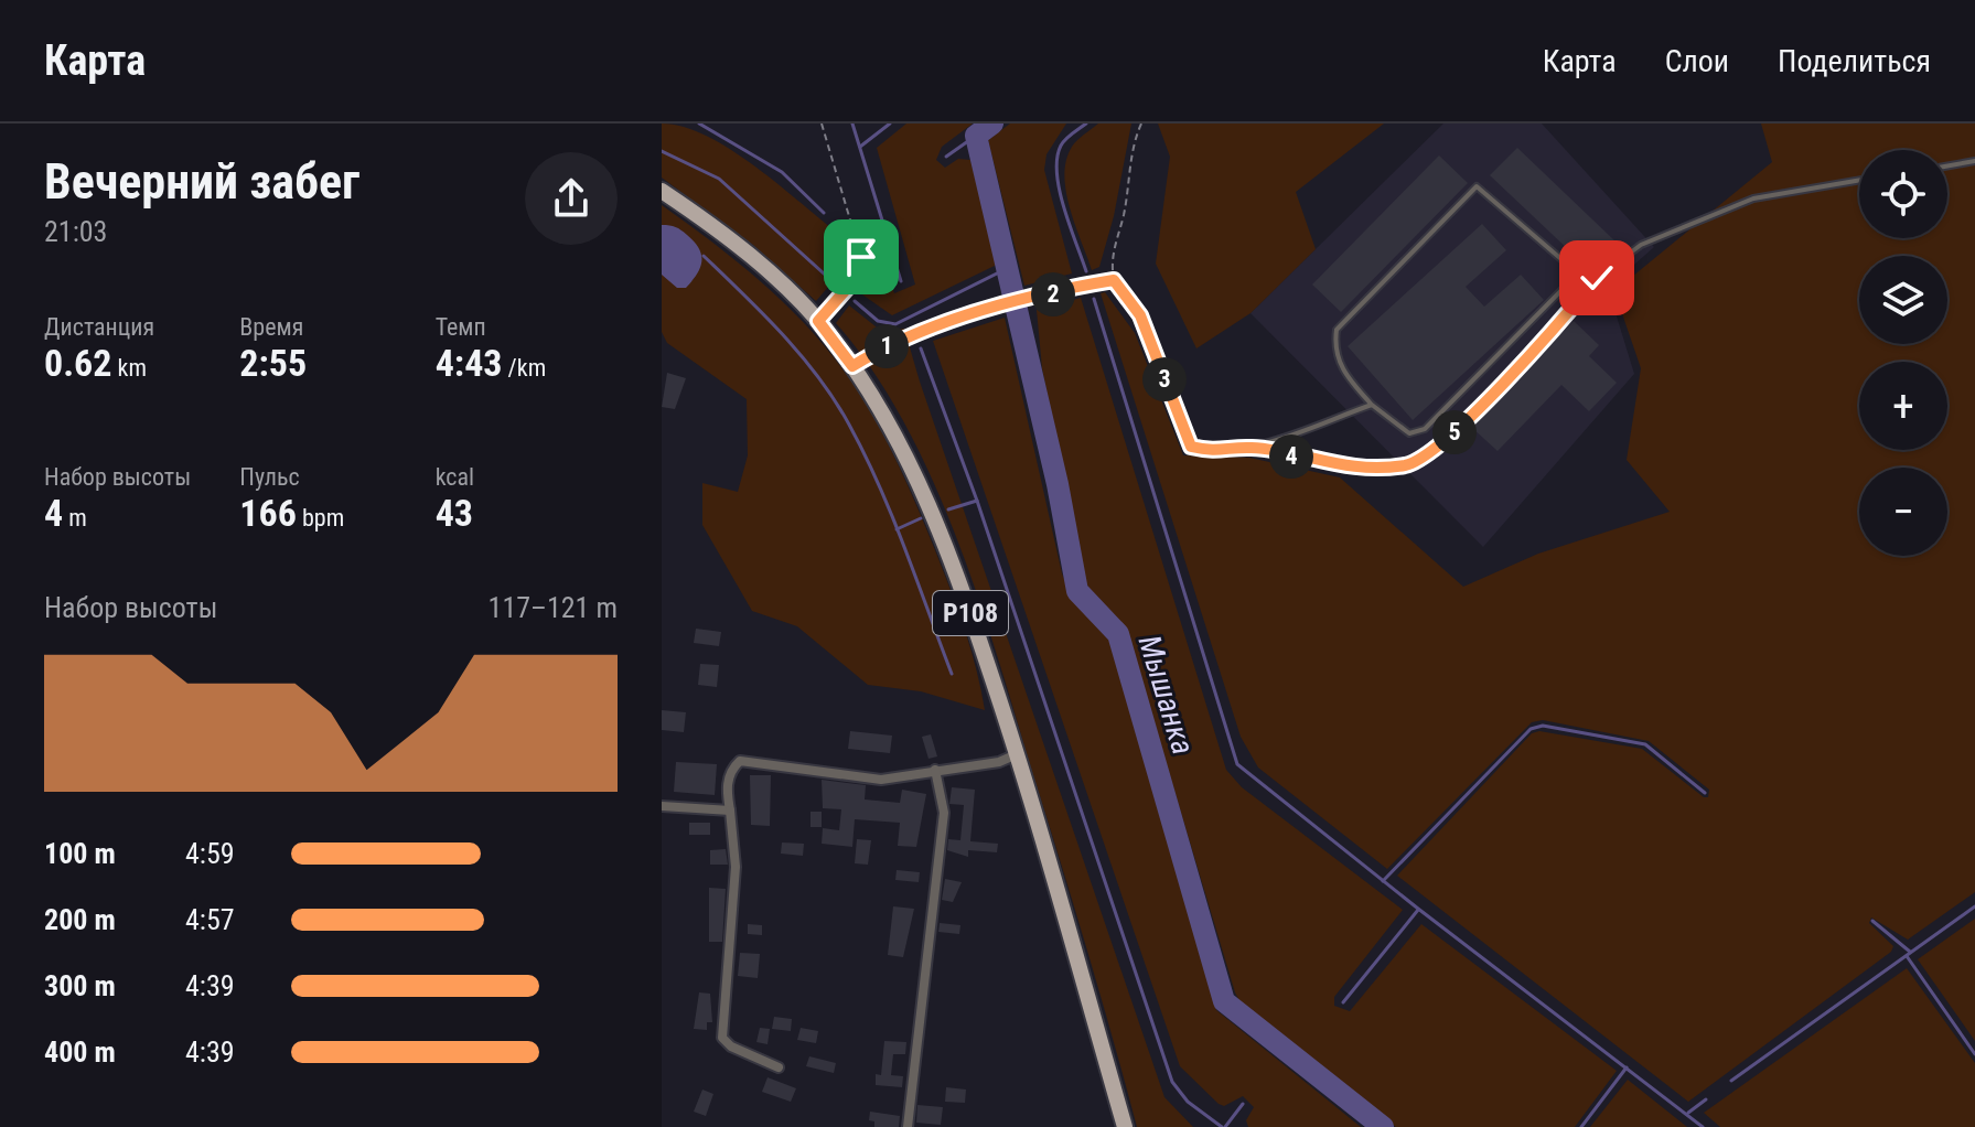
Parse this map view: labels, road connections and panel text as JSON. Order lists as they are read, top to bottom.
{
  "streets": {
    "main road": ["Р108"]
  },
  "water": ["Мышанка"],
  "page": {
    "header": "Карта",
    "nav": ["Карта", "Слои", "Поделиться"],
    "heading": ["Вечерний забег", "21:03"],
    "map_buttons": ["+", "−"],
    "pins": [
      "2",
      "1",
      "3",
      "5",
      "4"
    ],
    "stats": [
      ["Дистанция", "0.62 km"],
      ["Время", "2:55"],
      ["Темп", "4:43 /km"],
      ["Набор высоты", "4 m"],
      ["Пульс", "166 bpm"],
      ["kcal", "43"]
    ],
    "chart": ["Набор высоты", "117–121 m"],
    "list": [
      {
        "name": "100 m",
        "note": "4:59"
      },
      {
        "name": "200 m",
        "note": "4:57"
      },
      {
        "name": "300 m",
        "note": "4:39"
      },
      {
        "name": "400 m",
        "note": "4:39"
      }
    ]
  }
}
